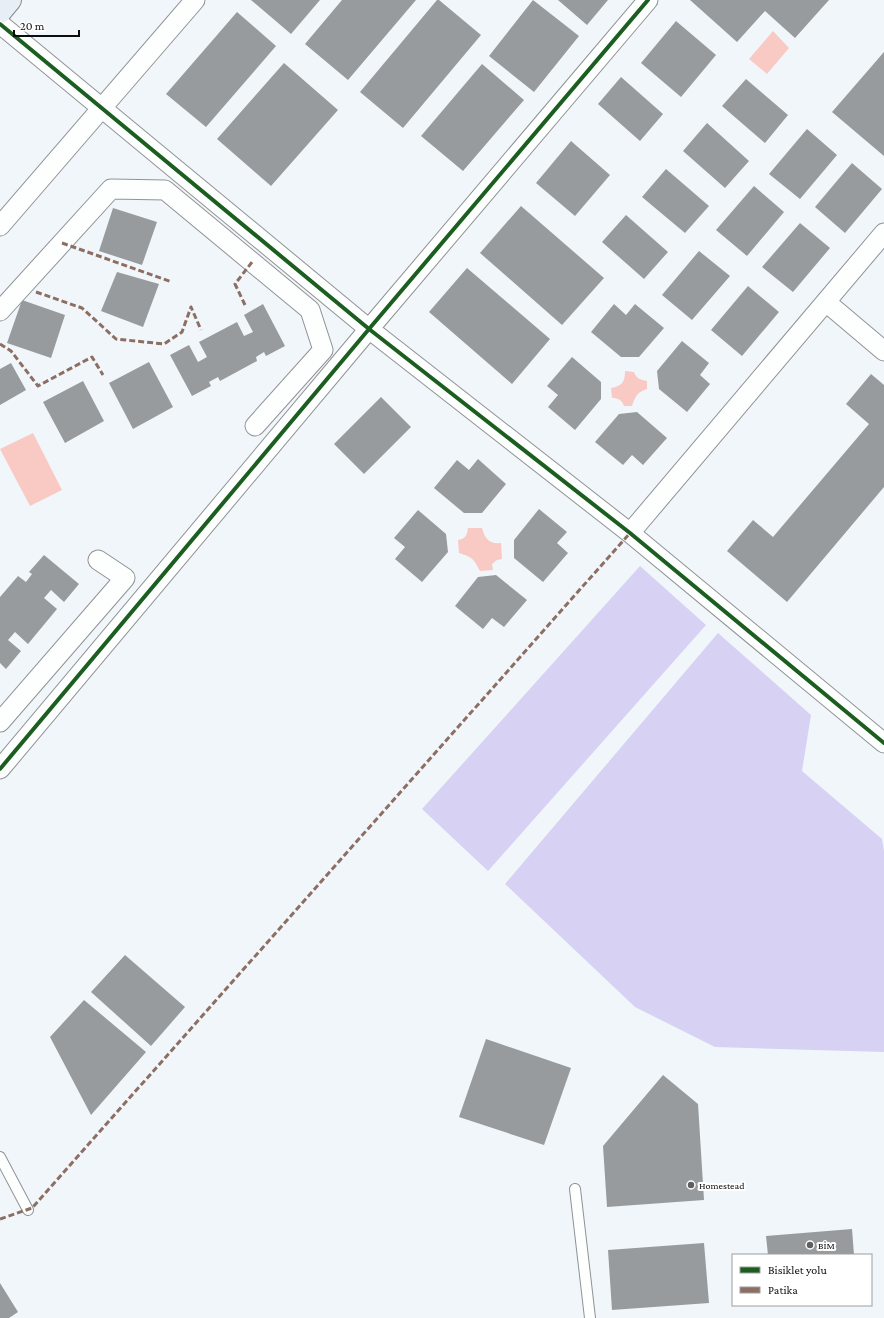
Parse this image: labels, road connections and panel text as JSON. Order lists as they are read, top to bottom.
{
  "places": ["Homestead", "BİM"],
  "legend": ["Bisiklet yolu", "Patika"],
  "scale_bar": "20 m"
}
